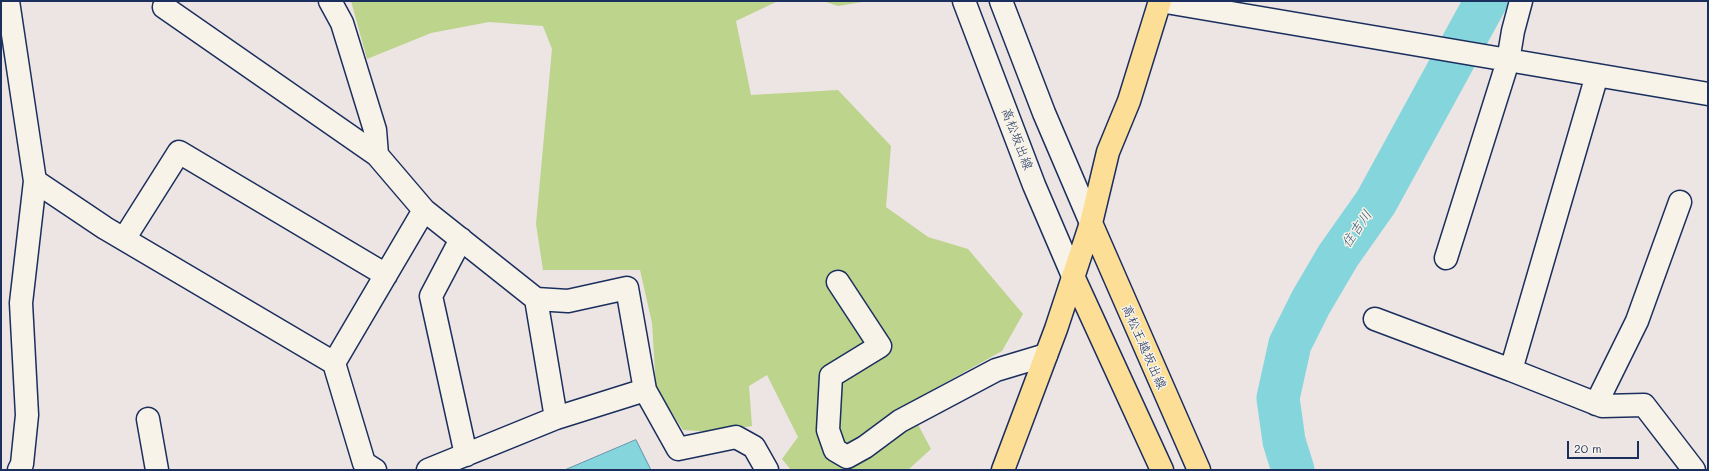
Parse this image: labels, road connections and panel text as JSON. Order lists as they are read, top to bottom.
{
  "streets": {
    "main road": ["高松王越坂出線"],
    "street": ["高松坂出線"]
  },
  "water": ["住吉川"],
  "scale_bar": "20 m"
}
